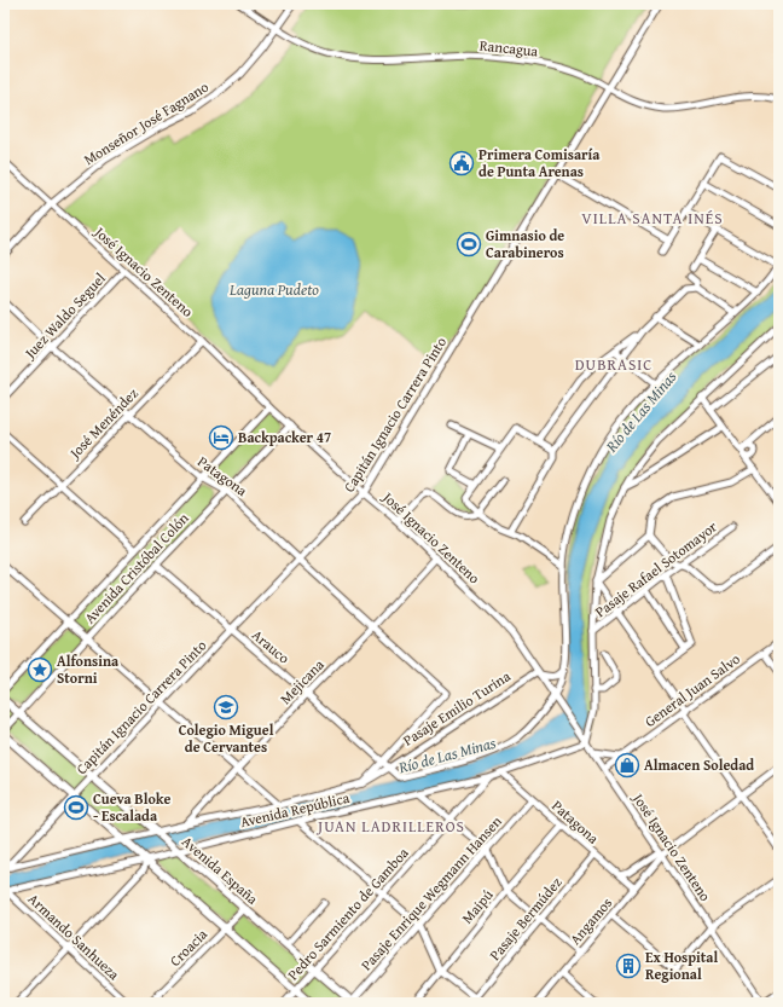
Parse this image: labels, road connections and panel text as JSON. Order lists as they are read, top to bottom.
{
  "streets": {
    "main road": ["Avenida Cristóbal Colón", "Avenida España"],
    "street": [
      "Rancagua",
      "Monseñor José Fagnano",
      "José Ignacio Zenteno",
      "Juez Waldo Seguel",
      "Capitán Ignacio Carrera Pinto",
      "José Menéndez",
      "Patagona",
      "Pasaje Rafael Sotomayor",
      "Arauco",
      "Mejicana",
      "General Juan Salvo",
      "Pasaje Emilio Turina",
      "Avenida República",
      "Pasaje Enrique Wegmann Hansen",
      "Maipú",
      "Pedro Sarmiento de Gamboa",
      "Pasaje Bermúdez",
      "Angamos",
      "Armando Sanhueza",
      "Croacia"
    ]
  },
  "crossings": [
    ["Rancagua", "Monseñor José Fagnano"],
    ["Rancagua", "Capitán Ignacio Carrera Pinto"],
    ["Monseñor José Fagnano", "José Ignacio Zenteno"],
    ["José Ignacio Zenteno", "Juez Waldo Seguel"],
    ["José Ignacio Zenteno", "Capitán Ignacio Carrera Pinto"],
    ["José Ignacio Zenteno", "José Menéndez"],
    ["José Ignacio Zenteno", "Avenida Cristóbal Colón"],
    ["José Ignacio Zenteno", "Mejicana"],
    ["José Ignacio Zenteno", "General Juan Salvo"],
    ["José Ignacio Zenteno", "Pasaje Emilio Turina"],
    ["José Ignacio Zenteno", "Avenida República"],
    ["José Ignacio Zenteno", "Angamos"],
    ["Juez Waldo Seguel", "Patagona"],
    ["Capitán Ignacio Carrera Pinto", "Patagona"],
    ["Capitán Ignacio Carrera Pinto", "Arauco"],
    ["Capitán Ignacio Carrera Pinto", "Avenida República"],
    ["Capitán Ignacio Carrera Pinto", "Avenida España"],
    ["José Menéndez", "Patagona"],
    ["Patagona", "Avenida Cristóbal Colón"],
    ["Patagona", "Arauco"],
    ["Patagona", "Mejicana"],
    ["Patagona", "Avenida República"],
    ["Patagona", "Pasaje Enrique Wegmann Hansen"],
    ["Patagona", "Maipú"],
    ["Patagona", "Pasaje Bermúdez"],
    ["Patagona", "Angamos"],
    ["Avenida Cristóbal Colón", "Arauco"],
    ["Avenida Cristóbal Colón", "Avenida España"],
    ["Arauco", "Mejicana"],
    ["Arauco", "Pasaje Emilio Turina"],
    ["Mejicana", "Avenida República"],
    ["Pasaje Emilio Turina", "Avenida República"],
    ["Avenida República", "Avenida España"],
    ["Avenida República", "Pedro Sarmiento de Gamboa"],
    ["Avenida República", "Armando Sanhueza"],
    ["Avenida España", "Pasaje Enrique Wegmann Hansen"],
    ["Avenida España", "Pedro Sarmiento de Gamboa"],
    ["Avenida España", "Croacia"]
  ],
  "districts": ["VILLA SANTA INÉS", "DUBRASIC", "JUAN LADRILLEROS"],
  "water": ["Laguna Pudeto", "Río de Las Minas"],
  "places": {
    "public building": ["Primera Comisaría de Punta Arenas"],
    "sports": ["Gimnasio de Carabineros", "Cueva Bloke - Escalada"],
    "hotel": ["Backpacker 47"],
    "place": ["Alfonsina Storni"],
    "school or university": ["Colegio Miguel de Cervantes"],
    "shop": ["Almacen Soledad"],
    "building": ["Ex Hospital Regional"]
  }
}
